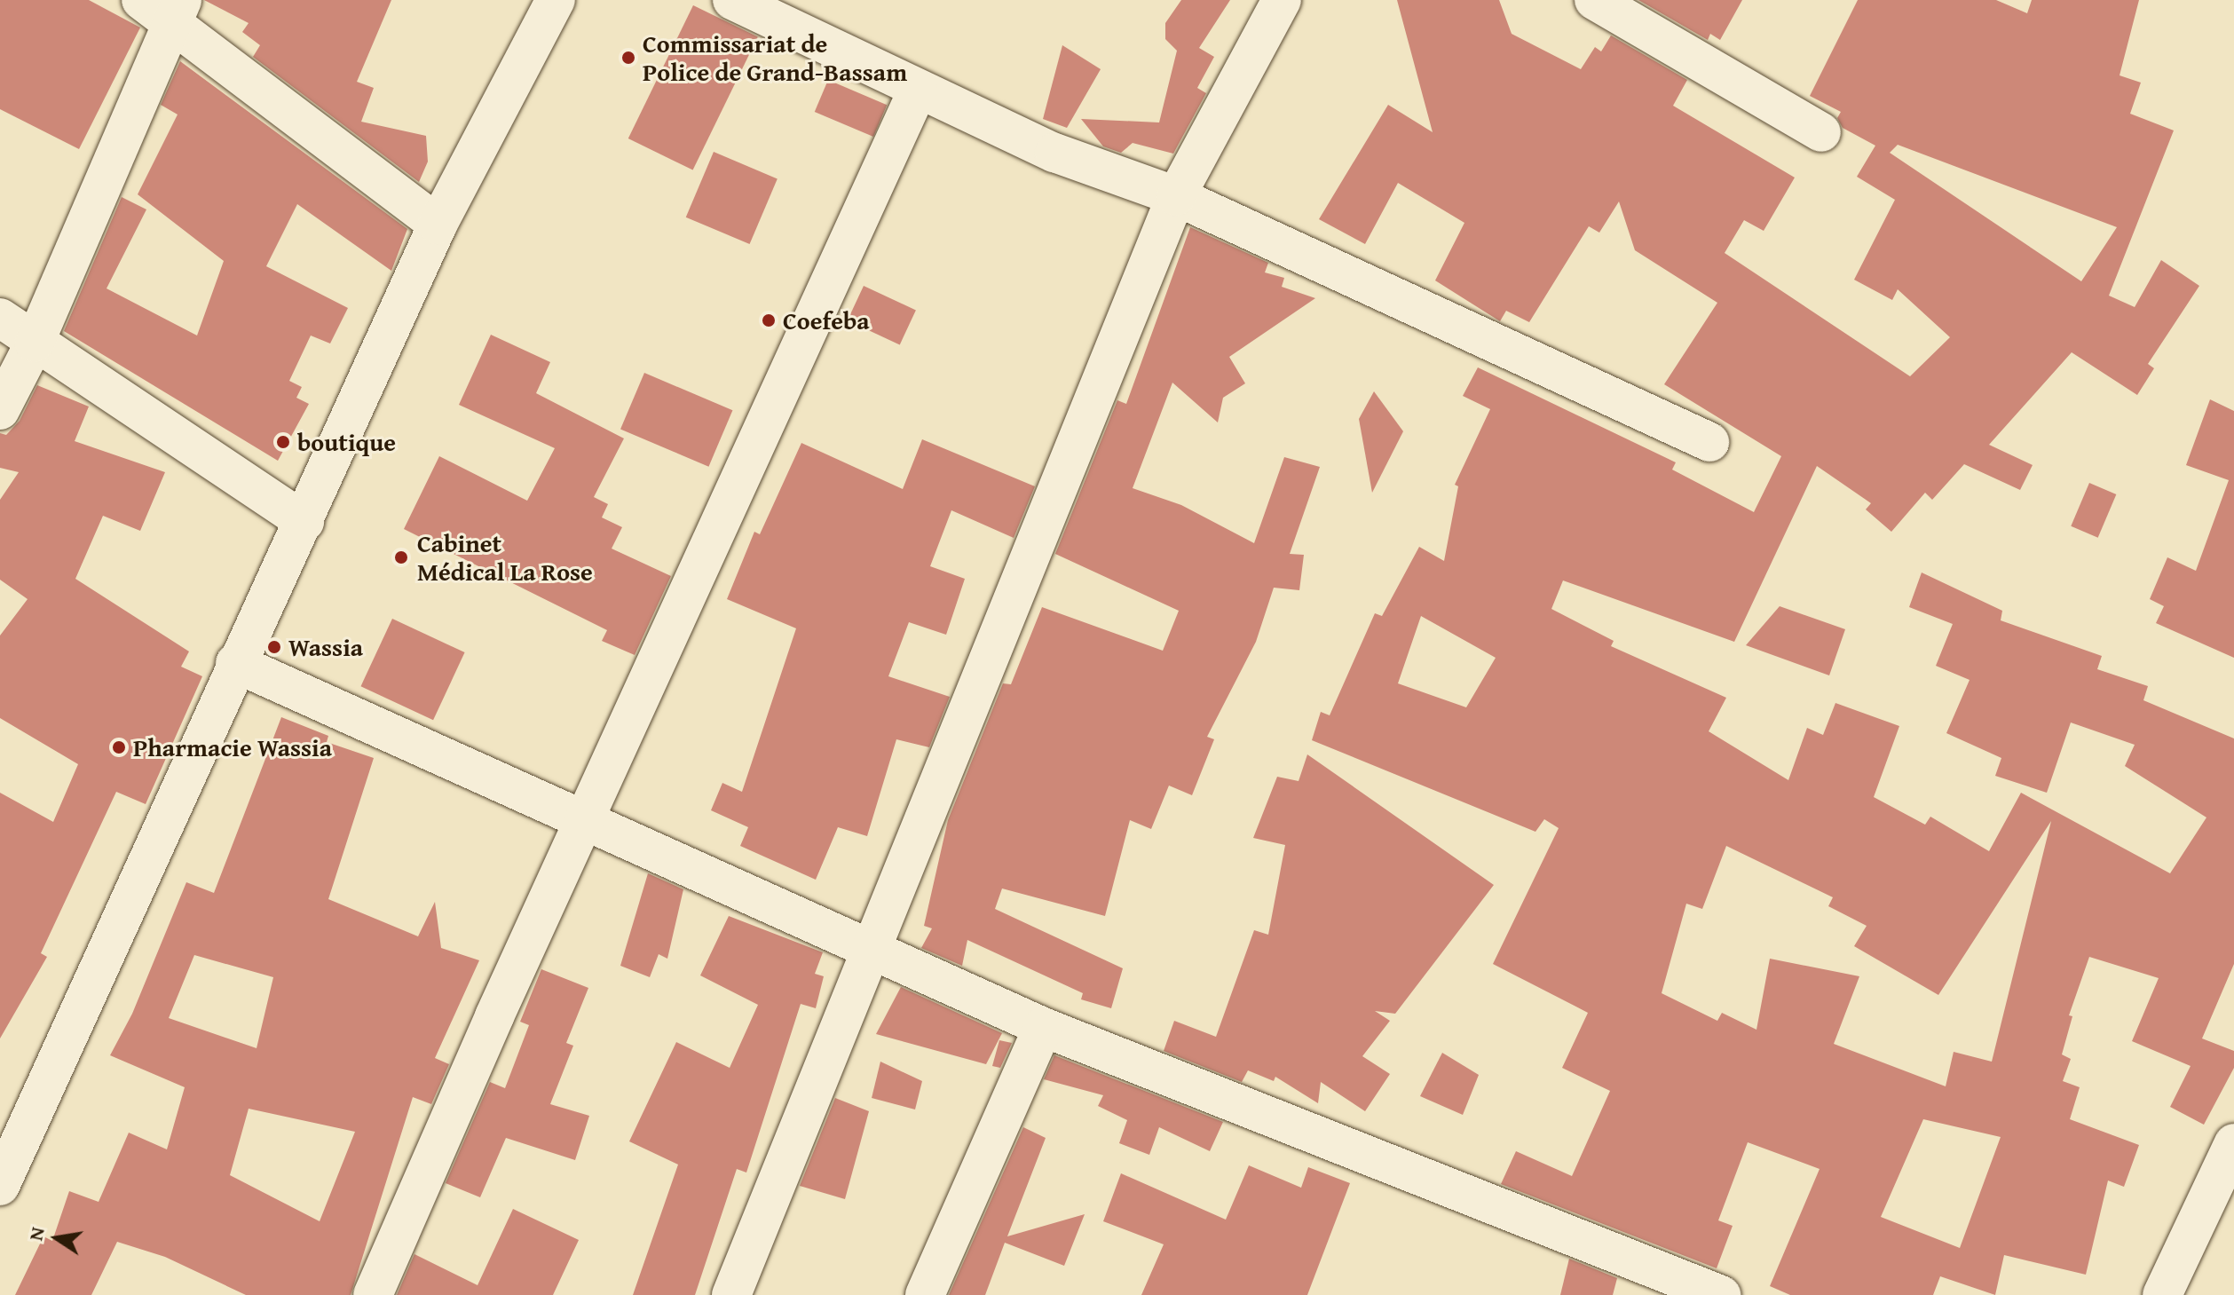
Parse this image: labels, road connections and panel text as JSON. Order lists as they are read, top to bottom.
{
  "places": [
    "Commissariat de Police de Grand-Bassam",
    "Coefeba",
    "boutique",
    "Cabinet Médical La Rose",
    "Wassia",
    "Pharmacie Wassia"
  ],
  "north": "left"
}
